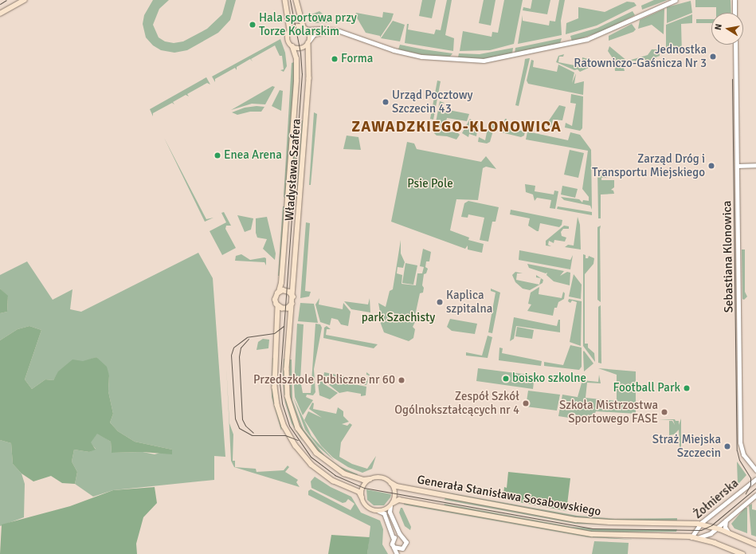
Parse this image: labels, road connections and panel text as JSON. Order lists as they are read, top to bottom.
{
  "streets": {
    "main road": ["Władysława Szafera", "Generała Stanisława Sosabowskiego"],
    "street": ["Sebastiana Klonowica", "Żołnierska"]
  },
  "crossings": [
    ["Generała Stanisława Sosabowskiego", "Żołnierska"]
  ],
  "districts": ["ZAWADZKIEGO-KLONOWICA"],
  "parks": ["Psie Pole", "park Szachisty"],
  "places": [
    "Hala sportowa przy Torze Kolarskim",
    "Jednostka Ratowniczo-Gaśnicza Nr 3",
    "Forma",
    "Urząd Pocztowy Szczecin 43",
    "Enea Arena",
    "Zarząd Dróg i Transportu Miejskiego",
    "Kaplica szpitalna",
    "boisko szkolne",
    "Przedszkole Publiczne nr 60",
    "Football Park",
    "Zespół Szkół Ogólnokształcących nr 4",
    "Szkoła Mistrzostwa Sportowego FASE",
    "Straż Miejska Szczecin"
  ],
  "north": "left"
}
